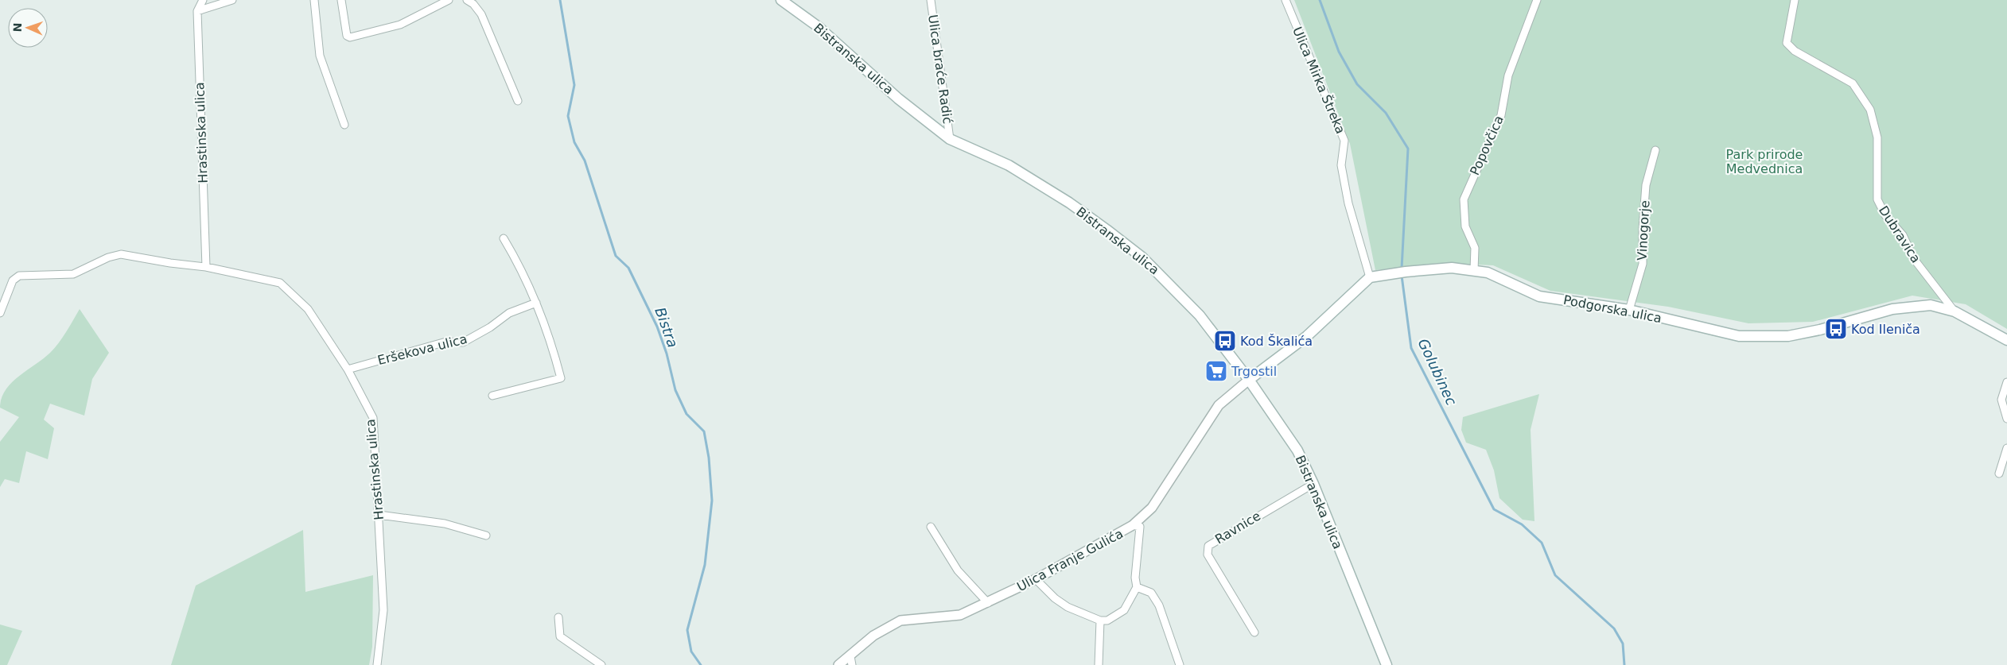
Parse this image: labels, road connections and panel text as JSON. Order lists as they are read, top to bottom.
{
  "streets": {
    "main road": ["Bistranska ulica", "Podgorska ulica"],
    "street": [
      "Ulica braće Radić",
      "Ulica Mirka Štreka",
      "Hrastinska ulica",
      "Popovčica",
      "Vinogorje",
      "Dubravica",
      "Eršekova ulica",
      "Ravnice",
      "Ulica Franje Gulića"
    ]
  },
  "crossings": [
    ["Bistranska ulica", "Ulica braće Radić"],
    ["Bistranska ulica", "Ravnice"],
    ["Bistranska ulica", "Ulica Franje Gulića"],
    ["Ulica Mirka Štreka", "Podgorska ulica"],
    ["Hrastinska ulica", "Eršekova ulica"],
    ["Popovčica", "Podgorska ulica"],
    ["Vinogorje", "Podgorska ulica"],
    ["Dubravica", "Podgorska ulica"]
  ],
  "water": ["Bistra", "Golubinec"],
  "parks": ["Park prirode Medvednica"],
  "places": {
    "bus stop": ["Kod Ileniča", "Kod Škalića"],
    "supermarket": ["Trgostil"]
  },
  "north": "left"
}
